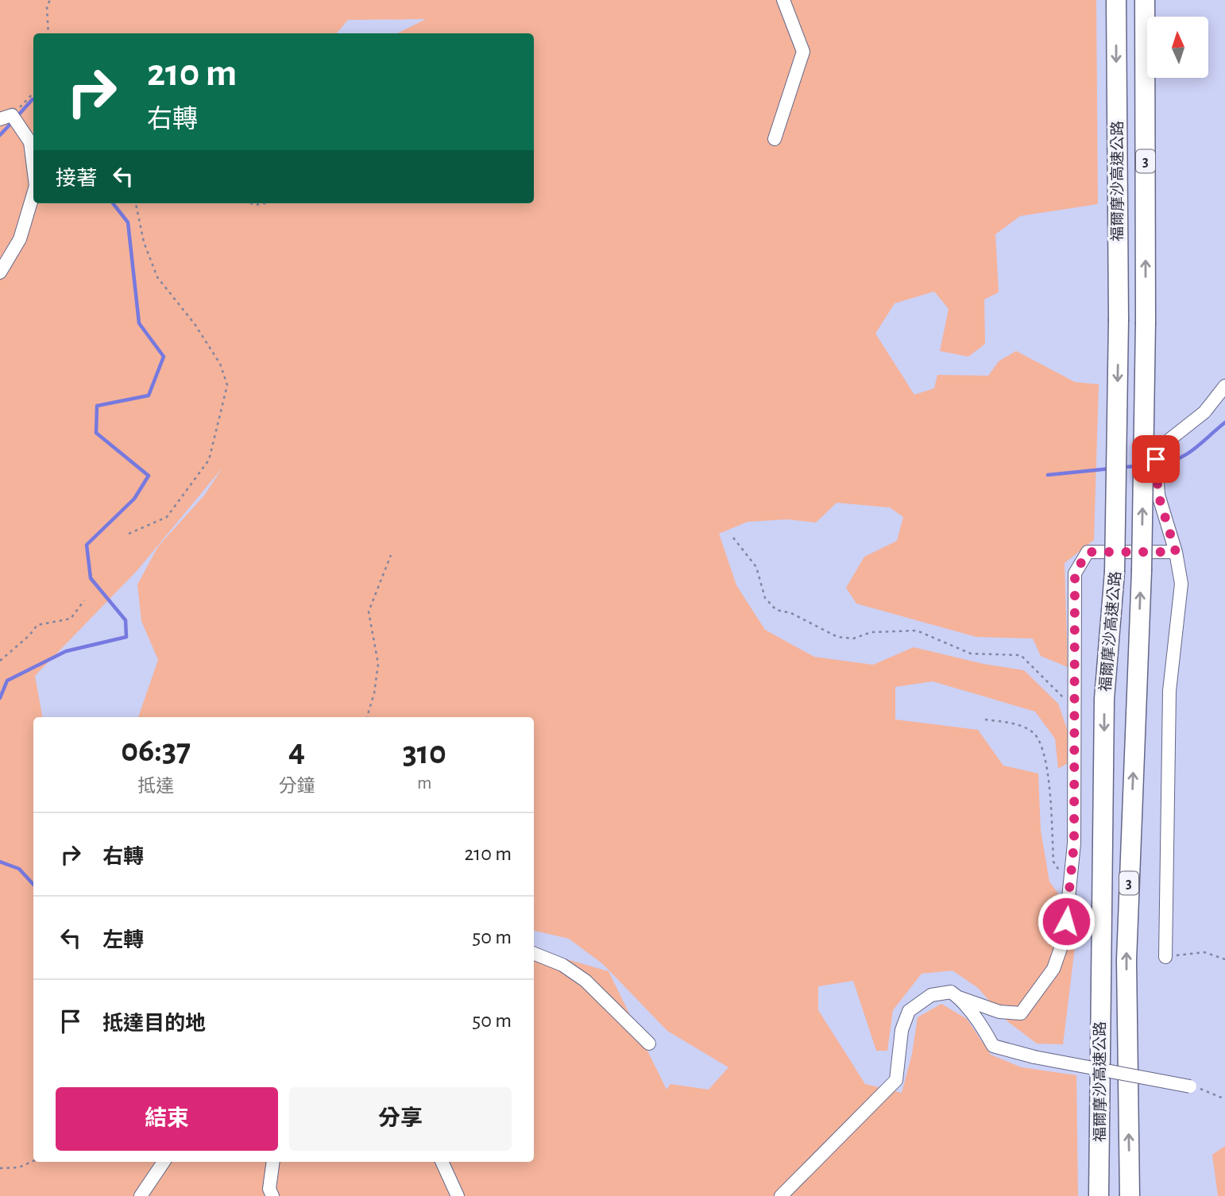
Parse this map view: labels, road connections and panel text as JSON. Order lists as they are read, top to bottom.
{
  "streets": {
    "highway": ["3", "福爾摩沙高速公路"]
  },
  "north": "top",
  "page": {
    "turn": ["210 m", "右轉"],
    "then": "接著",
    "eta": [
      "06:37",
      "抵達",
      "4",
      "分鐘",
      "310",
      "m"
    ],
    "list": [
      {
        "name": "右轉",
        "value": "210 m"
      },
      {
        "name": "左轉",
        "value": "50 m"
      },
      {
        "name": "抵達目的地",
        "value": "50 m"
      }
    ],
    "buttons": ["結束", "分享"]
  }
}
